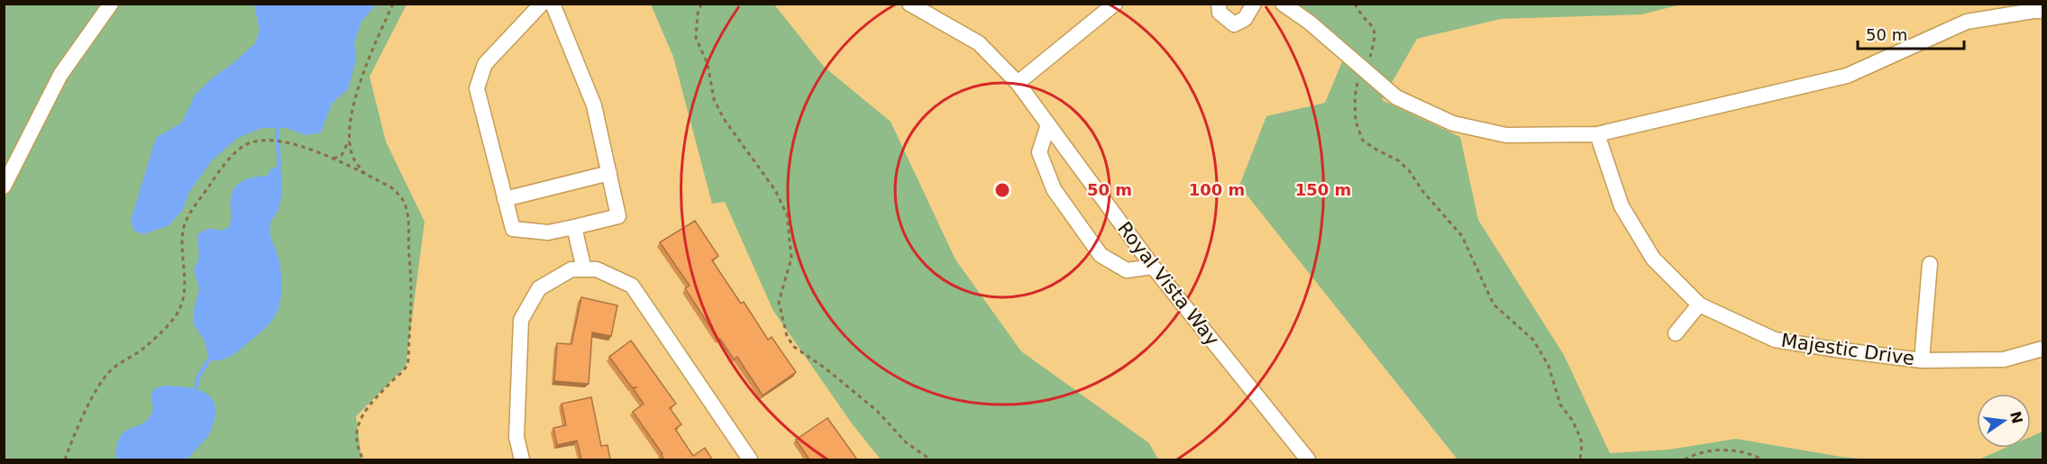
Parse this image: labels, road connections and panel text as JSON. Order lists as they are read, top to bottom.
{
  "streets": {
    "street": ["Royal Vista Way", "Majestic Drive"]
  },
  "scale_bar": "50 m",
  "north": "right",
  "rings": ["50 m", "100 m", "150 m"]
}
